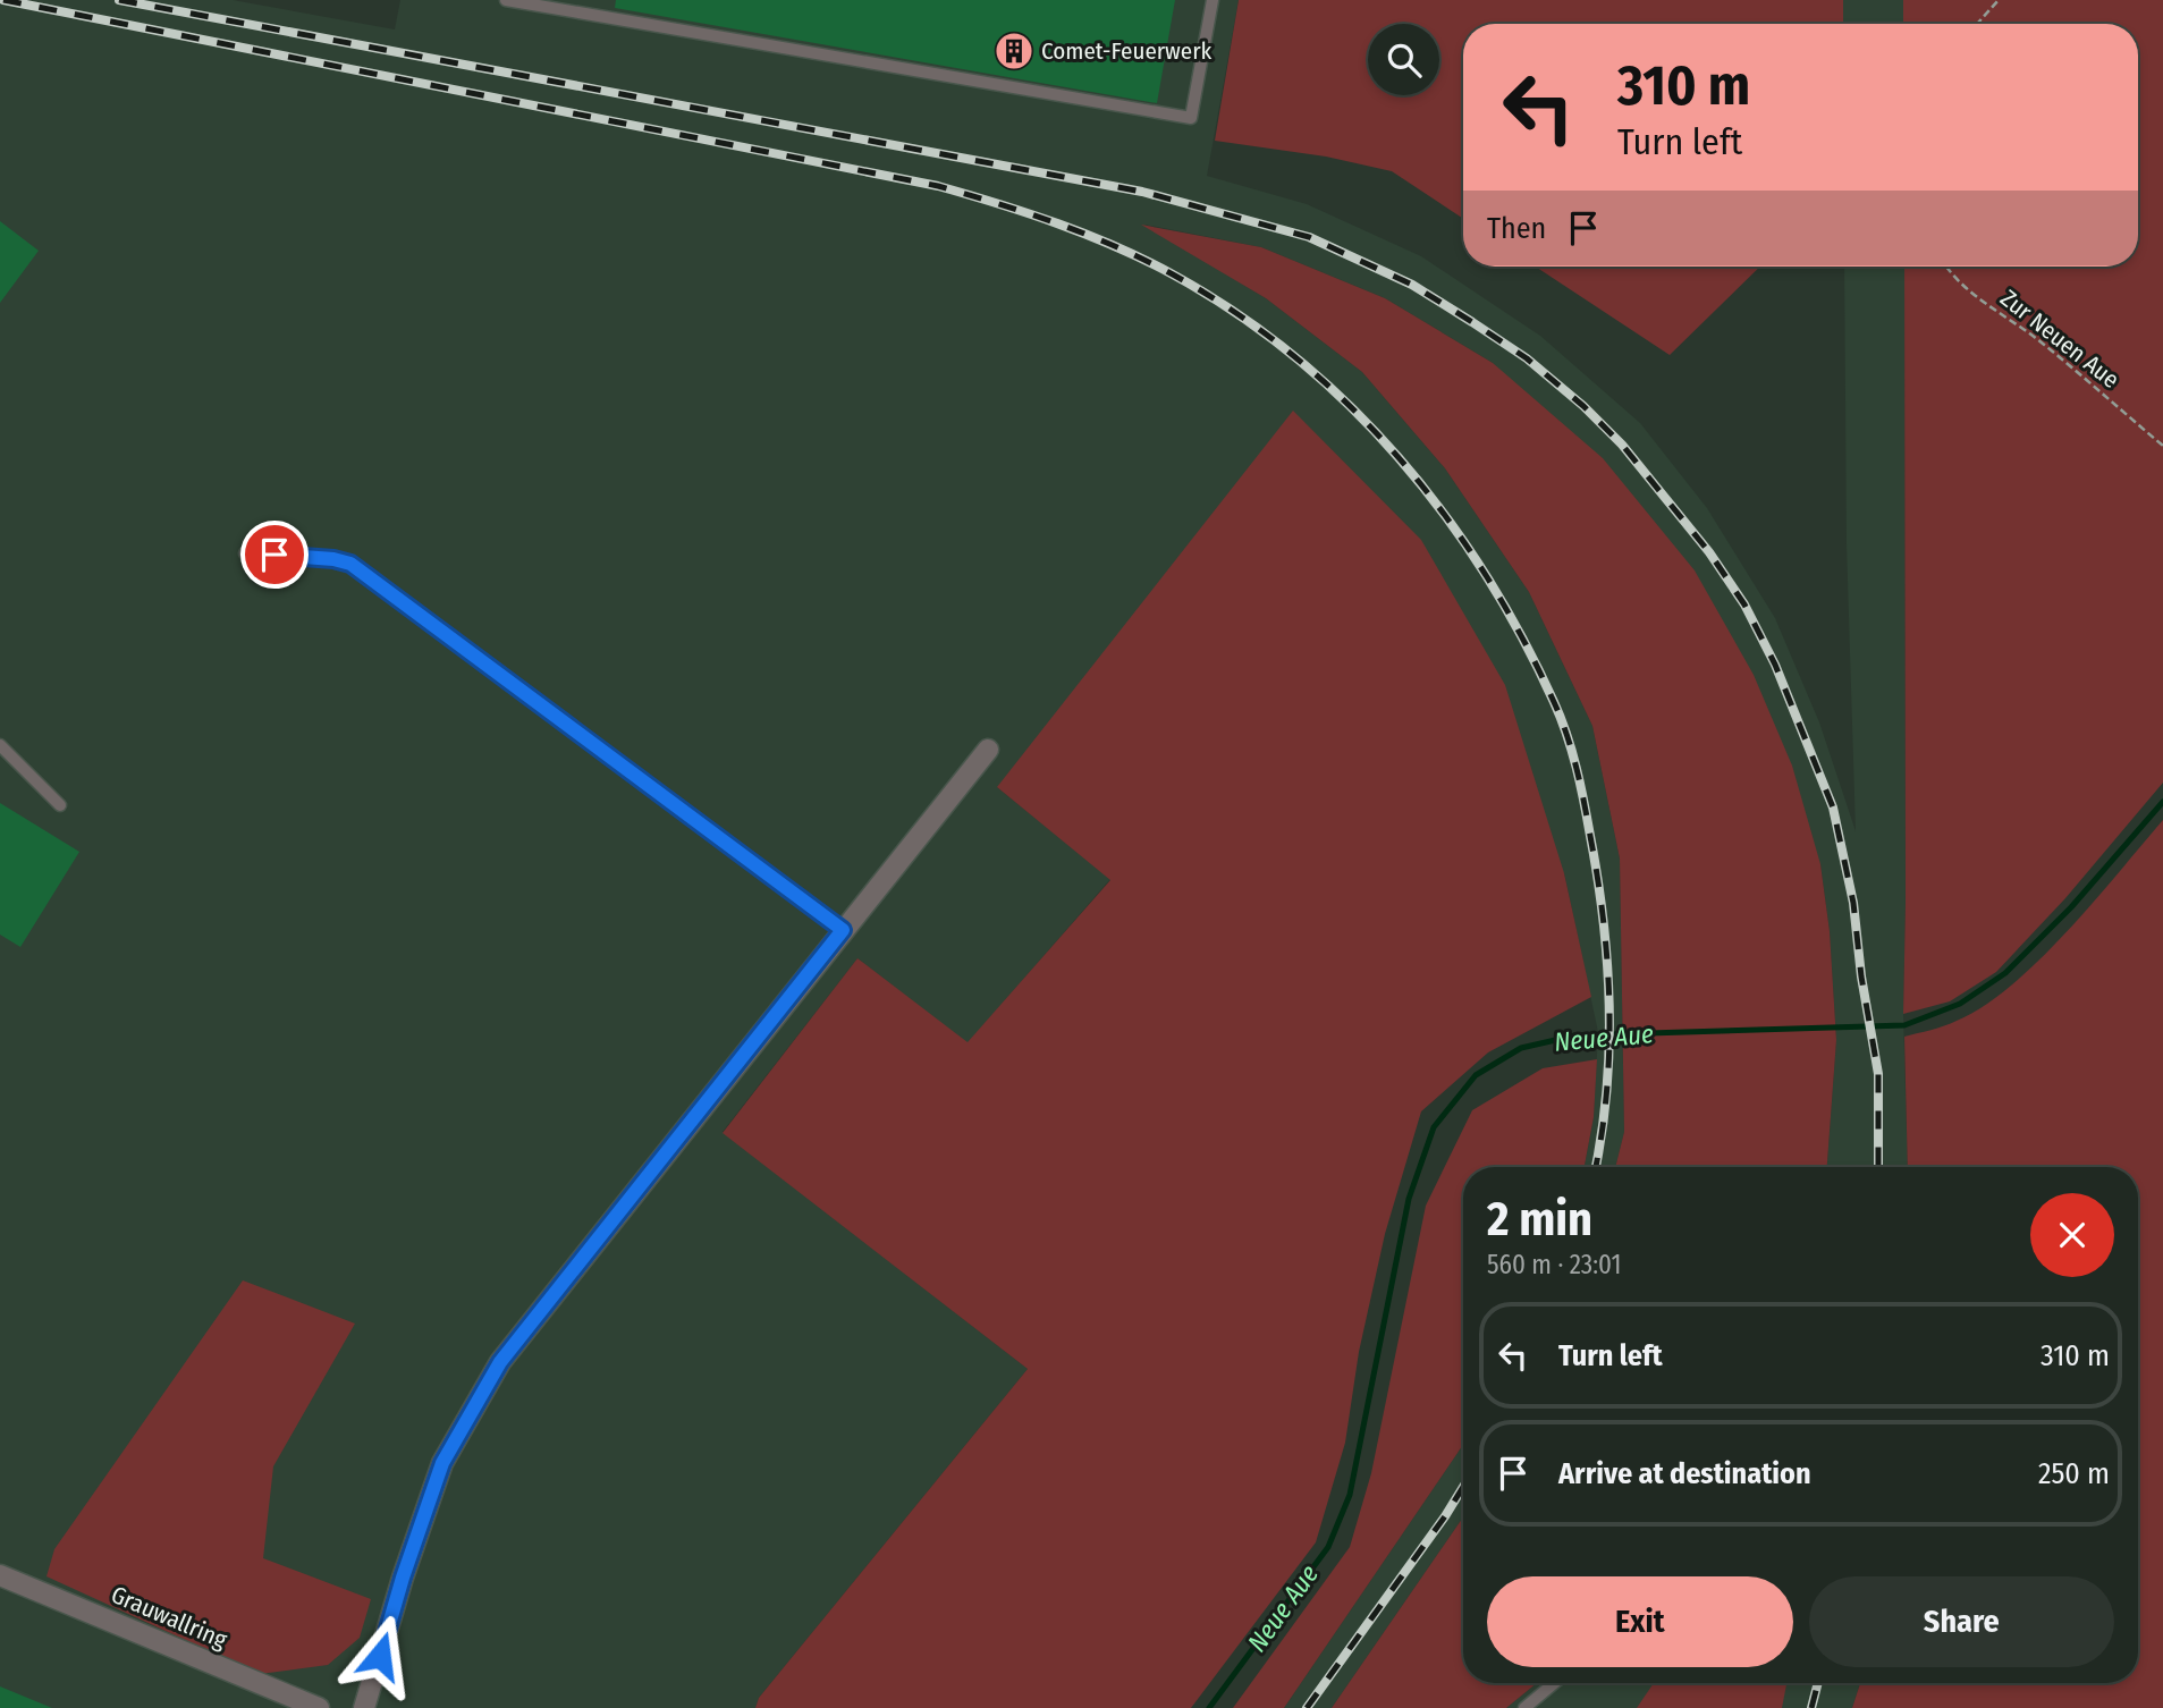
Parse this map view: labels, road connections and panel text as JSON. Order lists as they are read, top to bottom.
{
  "streets": {
    "street": ["Grauwallring"],
    "path": ["Zur Neuen Aue"]
  },
  "water": ["Neue Aue"],
  "places": {
    "building": ["Comet-Feuerwerk"]
  },
  "page": {
    "turn": ["310 m", "Turn left"],
    "then": "Then",
    "heading": ["2 min", "560 m · 23:01"],
    "list": [
      {
        "name": "Turn left",
        "value": "310 m"
      },
      {
        "name": "Arrive at destination",
        "value": "250 m"
      }
    ],
    "buttons": ["Exit", "Share"]
  }
}
